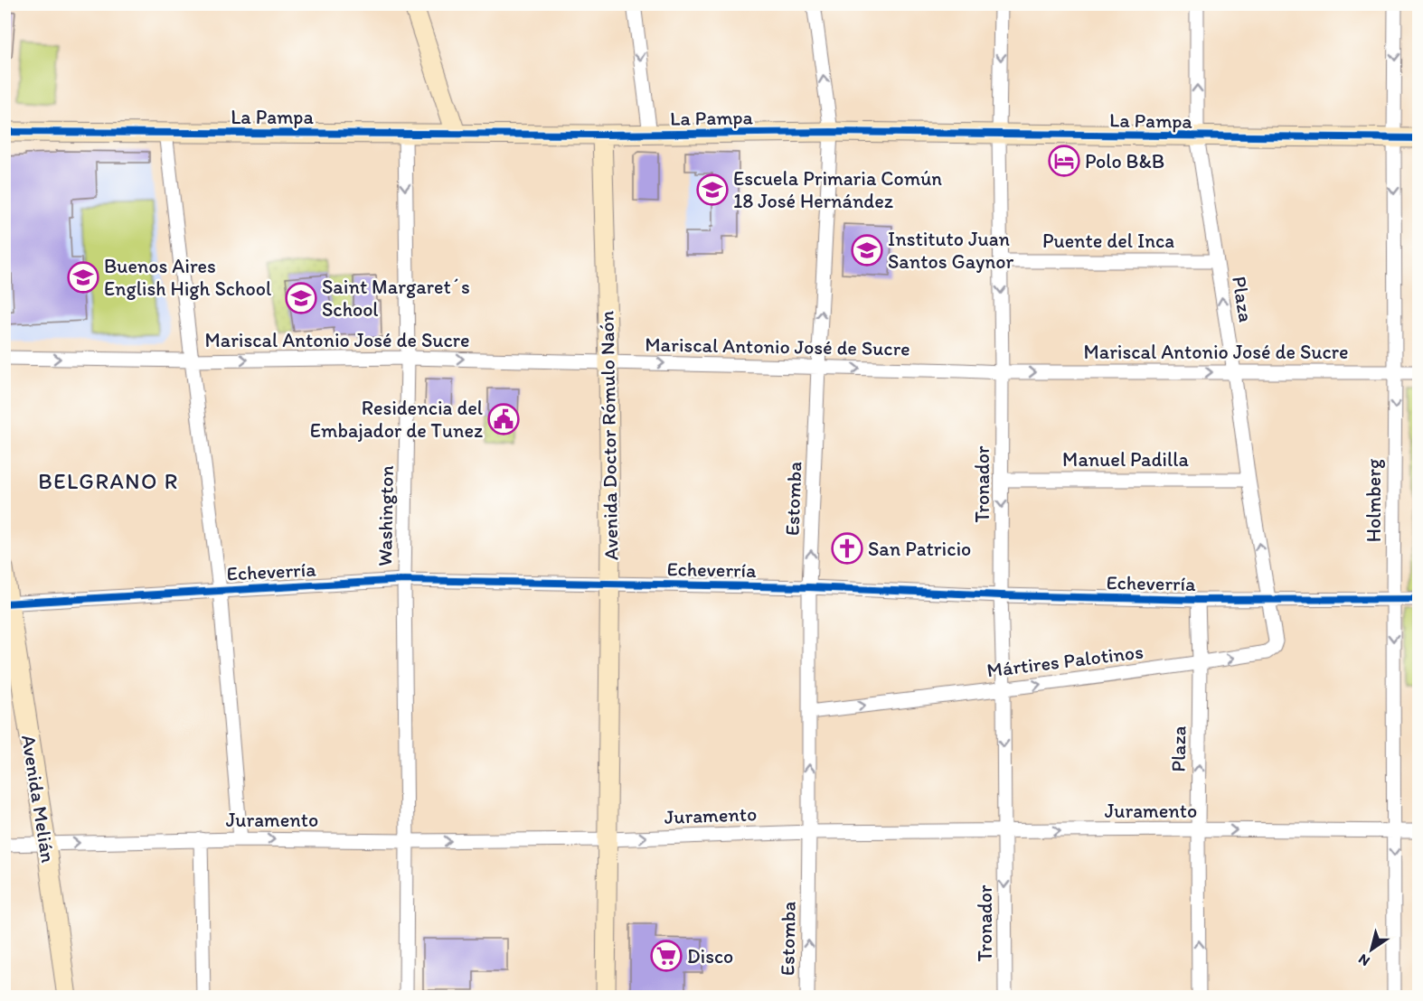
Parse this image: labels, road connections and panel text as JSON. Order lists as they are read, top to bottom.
{
  "streets": {
    "street": [
      "La Pampa",
      "Puente del Inca",
      "Plaza",
      "Mariscal Antonio José de Sucre",
      "Avenida Doctor Rómulo Naón",
      "Manuel Padilla",
      "Tronador",
      "Estomba",
      "Holmberg",
      "Washington",
      "Echeverría",
      "Mártires Palotinos",
      "Avenida Melián",
      "Juramento"
    ]
  },
  "crossings": [
    ["La Pampa", "Plaza"],
    ["La Pampa", "Avenida Doctor Rómulo Naón"],
    ["La Pampa", "Tronador"],
    ["La Pampa", "Estomba"],
    ["La Pampa", "Holmberg"],
    ["La Pampa", "Washington"],
    ["Puente del Inca", "Plaza"],
    ["Puente del Inca", "Tronador"],
    ["Plaza", "Mariscal Antonio José de Sucre"],
    ["Plaza", "Manuel Padilla"],
    ["Plaza", "Echeverría"],
    ["Plaza", "Mártires Palotinos"],
    ["Plaza", "Juramento"],
    ["Mariscal Antonio José de Sucre", "Avenida Doctor Rómulo Naón"],
    ["Mariscal Antonio José de Sucre", "Tronador"],
    ["Mariscal Antonio José de Sucre", "Estomba"],
    ["Mariscal Antonio José de Sucre", "Holmberg"],
    ["Mariscal Antonio José de Sucre", "Washington"],
    ["Avenida Doctor Rómulo Naón", "Echeverría"],
    ["Avenida Doctor Rómulo Naón", "Juramento"],
    ["Manuel Padilla", "Tronador"],
    ["Tronador", "Echeverría"],
    ["Tronador", "Mártires Palotinos"],
    ["Tronador", "Juramento"],
    ["Estomba", "Echeverría"],
    ["Estomba", "Mártires Palotinos"],
    ["Estomba", "Juramento"],
    ["Holmberg", "Echeverría"],
    ["Holmberg", "Juramento"],
    ["Washington", "Echeverría"],
    ["Washington", "Juramento"],
    ["Echeverría", "Mártires Palotinos"],
    ["Echeverría", "Avenida Melián"],
    ["Avenida Melián", "Juramento"]
  ],
  "one_way": [
    "Plaza",
    "Mariscal Antonio José de Sucre",
    "Tronador",
    "Estomba",
    "Holmberg",
    "Mártires Palotinos",
    "Juramento"
  ],
  "districts": ["BELGRANO R"],
  "places": {
    "hotel": ["Polo B&B"],
    "school or university": [
      "Escuela Primaria Común 18 José Hernández",
      "Instituto Juan Santos Gaynor",
      "Buenos Aires English High School",
      "Saint Margaret´s School"
    ],
    "public building": ["Residencia del Embajador de Tunez"],
    "church": ["San Patricio"],
    "supermarket": ["Disco"]
  },
  "north": "bottom left"
}
